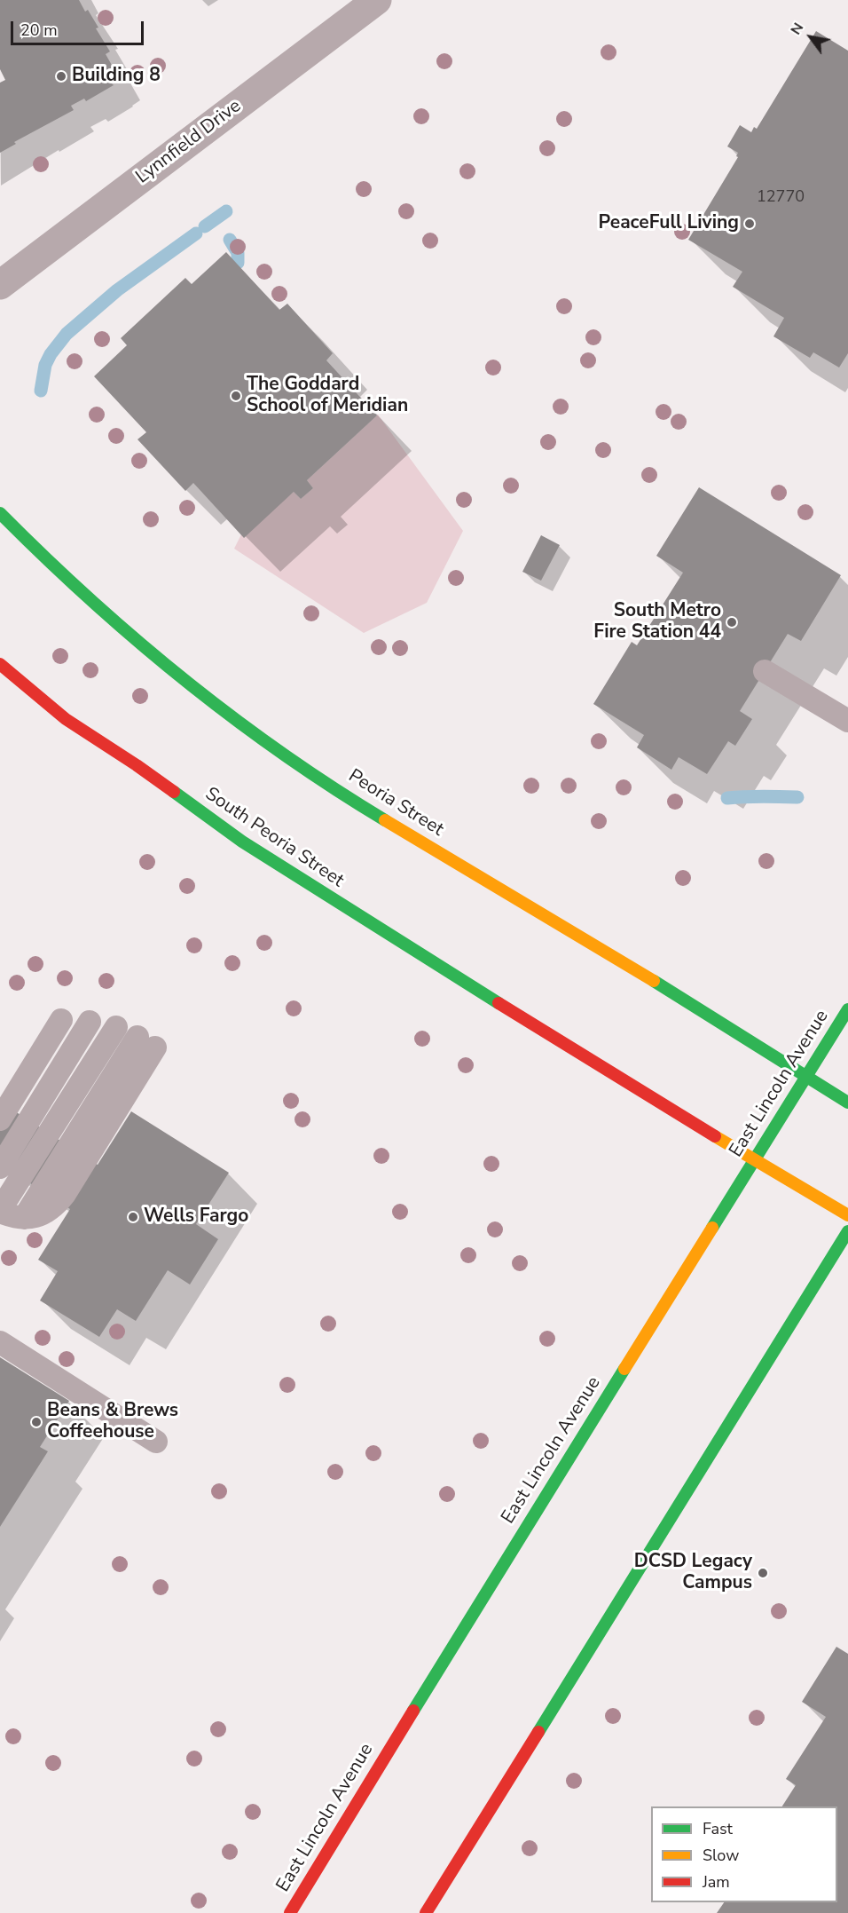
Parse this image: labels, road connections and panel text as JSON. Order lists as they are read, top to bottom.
{
  "streets": {
    "main road": ["Peoria Street", "South Peoria Street", "East Lincoln Avenue"],
    "street": ["Lynnfield Drive"]
  },
  "crossings": [
    ["Peoria Street", "East Lincoln Avenue"],
    ["South Peoria Street", "East Lincoln Avenue"]
  ],
  "places": [
    "Building 8",
    "PeaceFull Living",
    "The Goddard School of Meridian",
    "South Metro Fire Station 44",
    "Wells Fargo",
    "Beans & Brews Coffeehouse",
    "DCSD Legacy Campus"
  ],
  "house_numbers": ["12770"],
  "legend": ["Fast", "Slow", "Jam"],
  "scale_bar": "20 m",
  "north": "top left"
}
